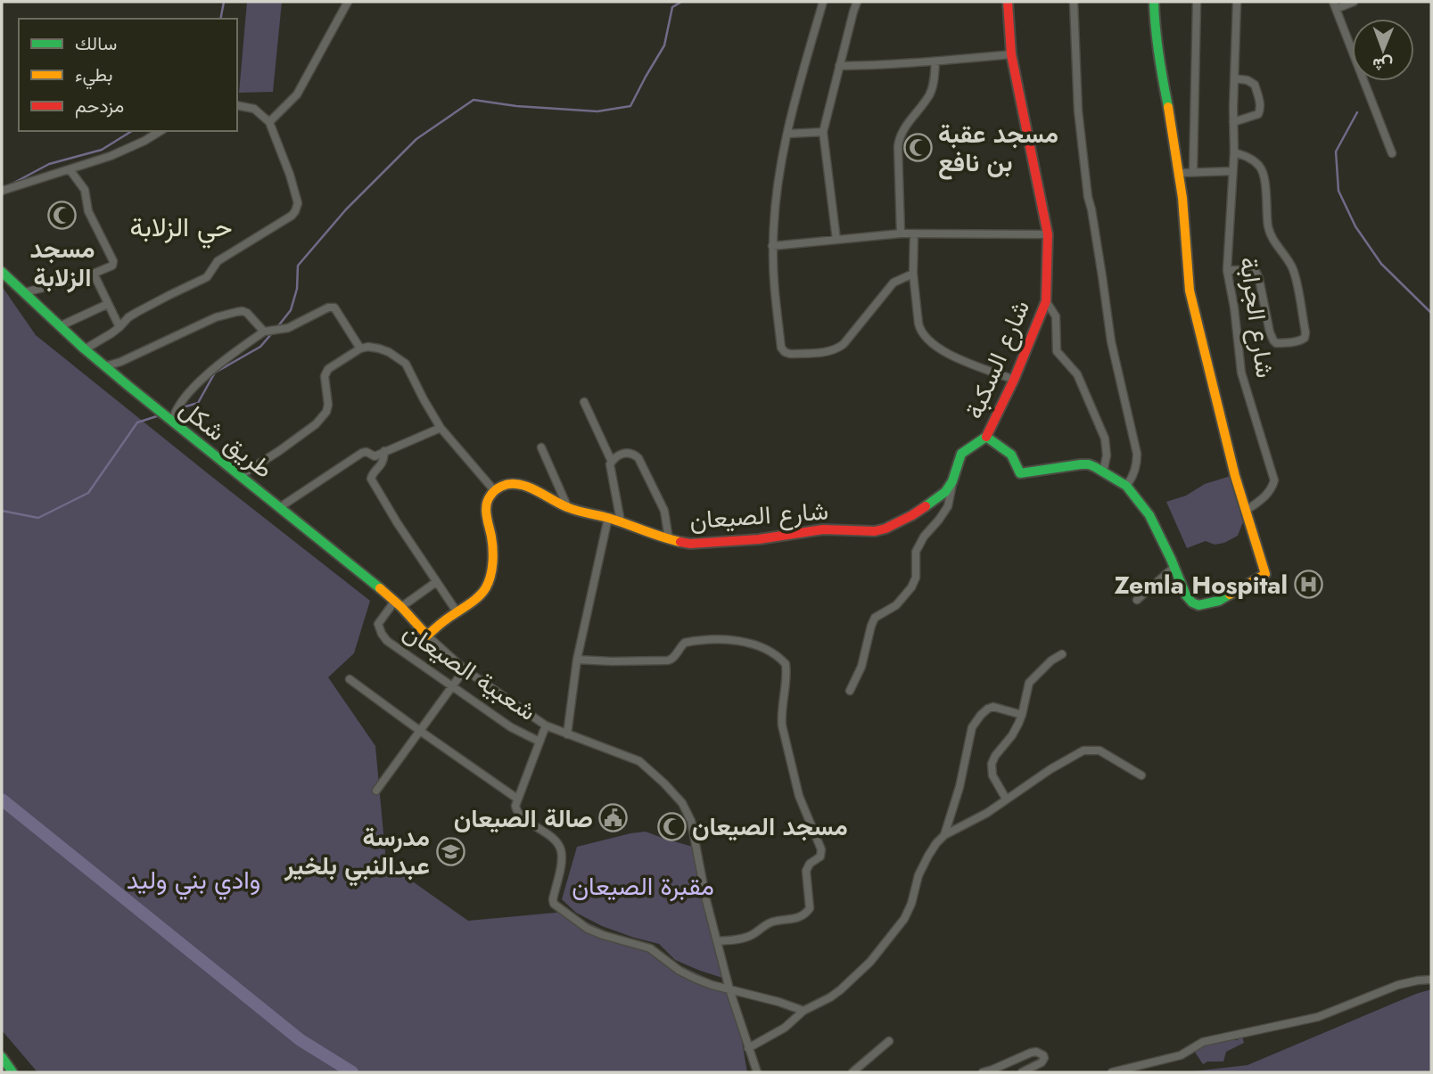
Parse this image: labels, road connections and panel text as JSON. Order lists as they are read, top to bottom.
{
  "streets": {
    "main road": ["شارع السكبة", "طريق شكل", "شارع الصيعان"],
    "street": ["شارع الجرابة", "شعبية الصيعان"]
  },
  "crossings": [
    ["شارع السكبة", "شارع الصيعان"],
    ["طريق شكل", "شعبية الصيعان"]
  ],
  "districts": ["حي الزلابة"],
  "parks": ["وادي بني وليد", "مقبرة الصيعان"],
  "places": {
    "mosque": ["مسجد عقبة بن نافع", "مسجد الزلابة", "مسجد الصيعان"],
    "hospital": ["Zemla Hospital"],
    "public building": ["صالة الصيعان"],
    "school or university": ["مدرسة عبدالنبي بلخير"]
  },
  "legend": ["سالك", "بطيء", "مزدحم"],
  "north": "bottom"
}
